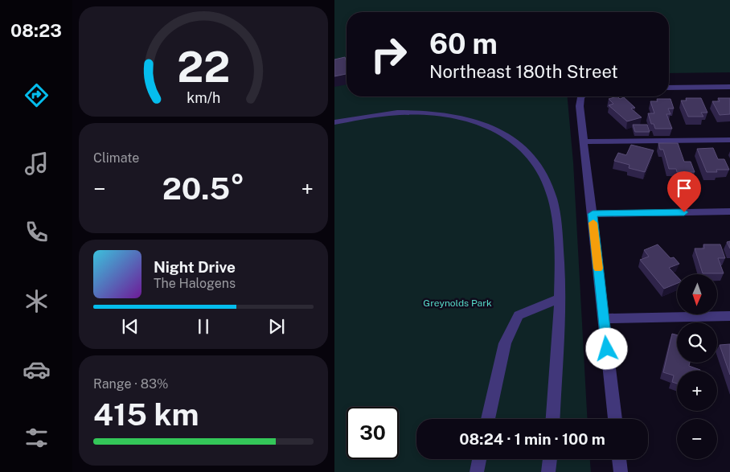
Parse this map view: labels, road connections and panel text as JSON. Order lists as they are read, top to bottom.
{
  "parks": ["Greynolds Park"],
  "north": "bottom",
  "page": {
    "tabs": "08:23",
    "turn": ["60 m", "Northeast 180th Street"],
    "tile": [
      "Climate",
      ["Range · 83%", "415 km"]
    ],
    "heat": ["−", "20.5°", "+"],
    "song": ["Night Drive", "The Halogens"],
    "map_buttons": ["+", "−"],
    "limit": "30",
    "trip": "08:24 · 1 min · 100 m",
    "gauge": ["22", "km/h"]
  }
}
